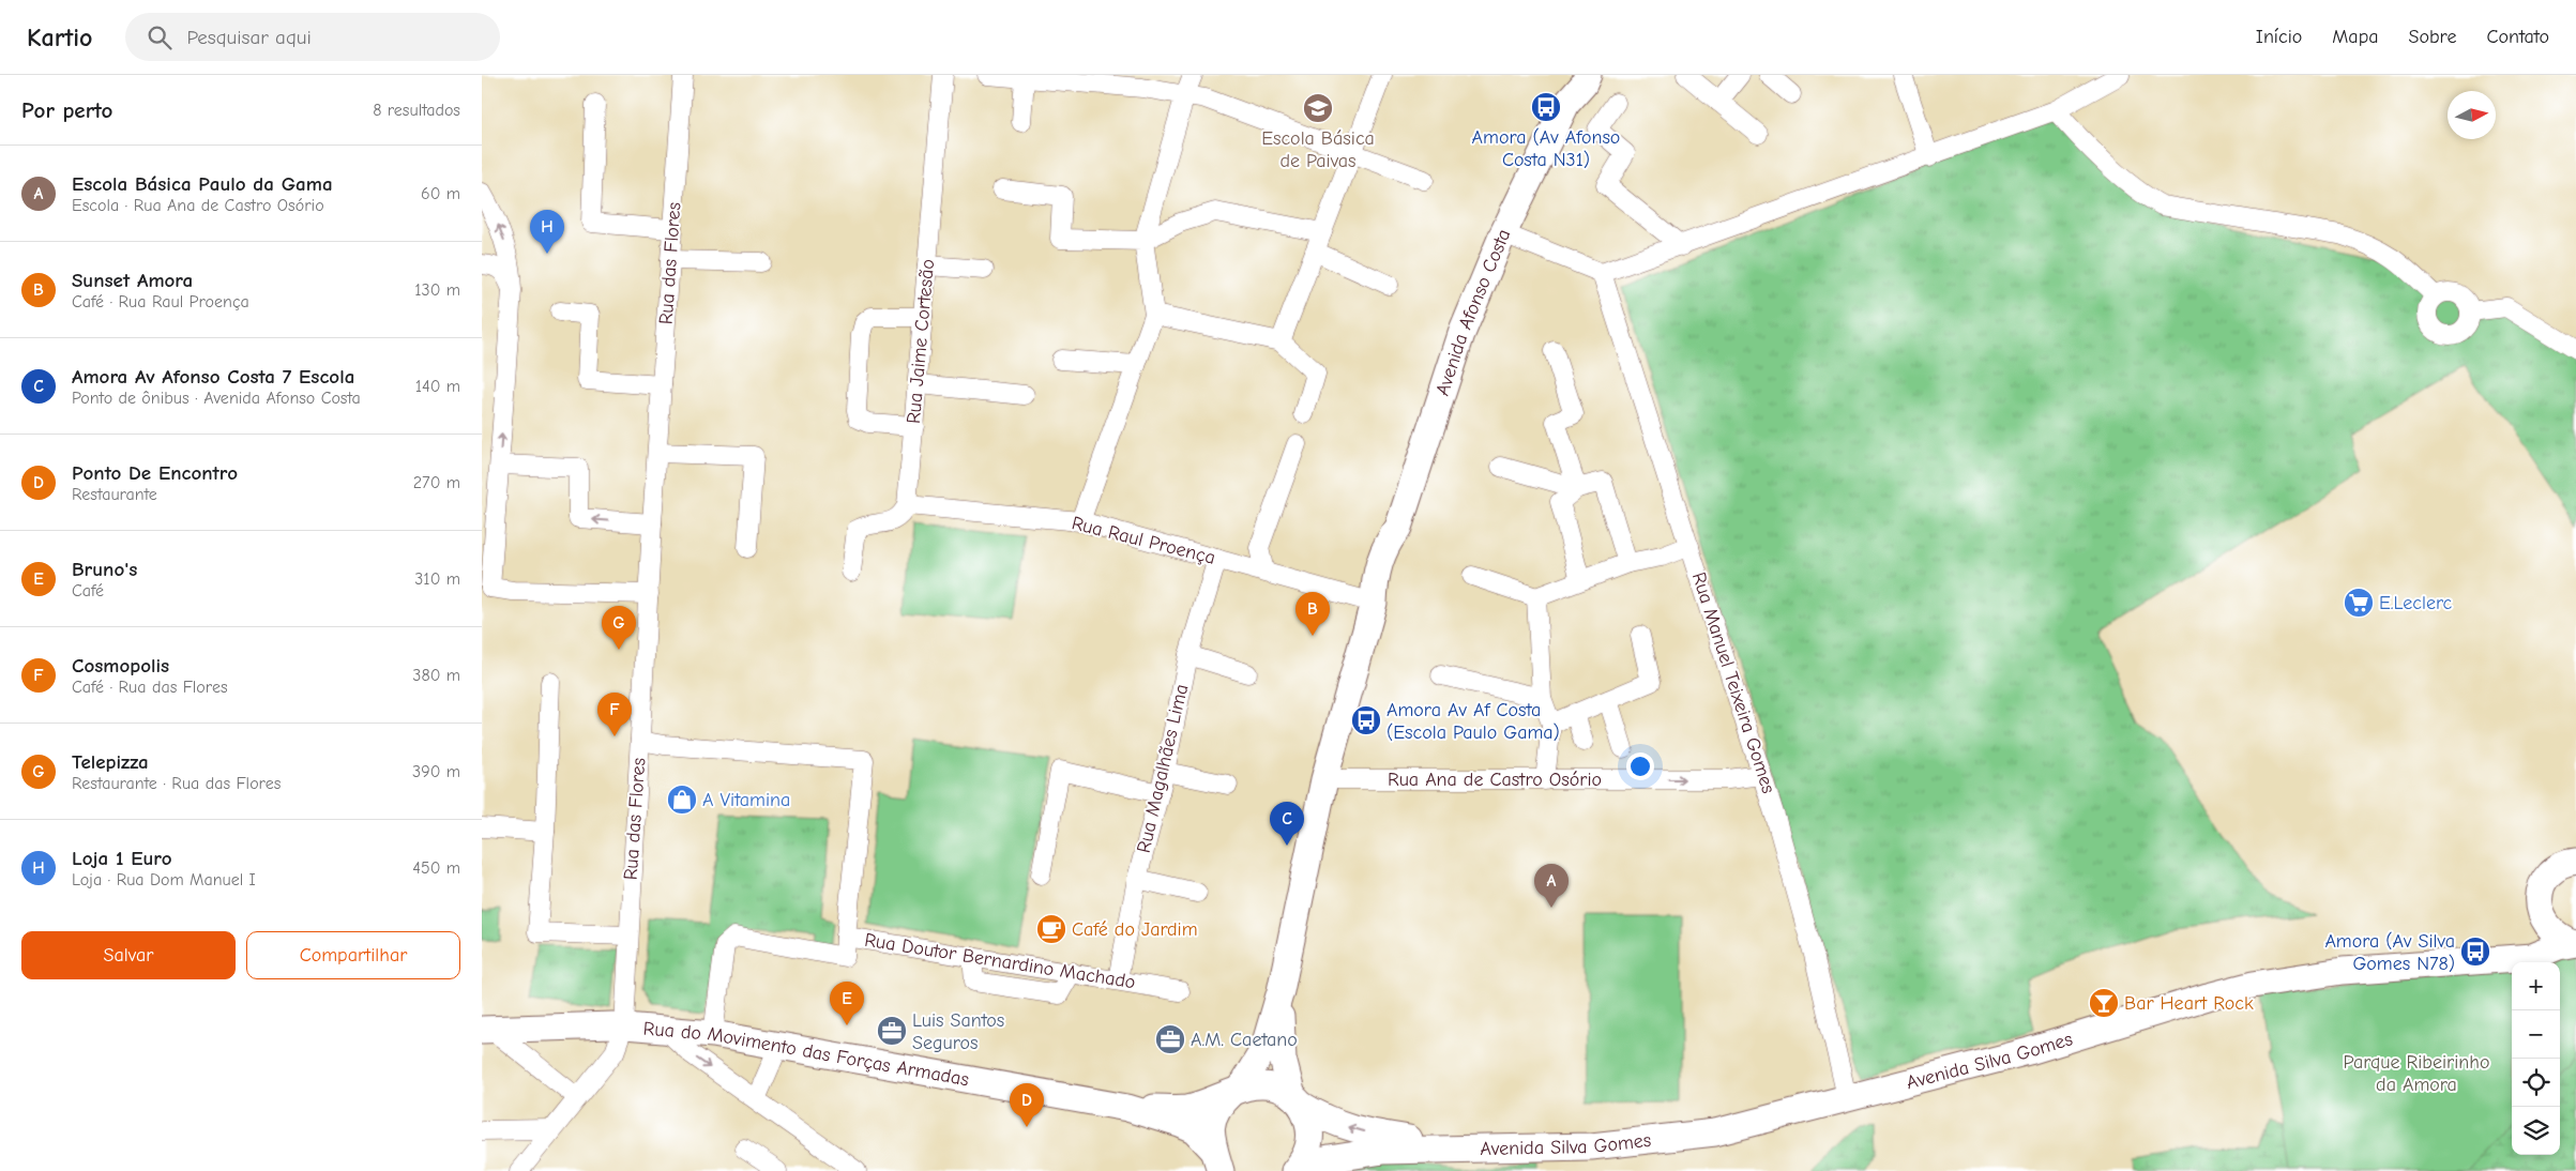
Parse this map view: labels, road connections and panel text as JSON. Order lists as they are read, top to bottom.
{
  "streets": {
    "street": [
      "Rua das Flores",
      "Avenida Afonso Costa",
      "Rua Jaime Cortesão",
      "Rua Raul Proença",
      "Rua Manuel Teixeira Gomes",
      "Rua Magalhães Lima",
      "Rua Ana de Castro Osório",
      "Rua Doutor Bernardino Machado",
      "Rua do Movimento das Forças Armadas",
      "Avenida Silva Gomes"
    ]
  },
  "crossings": [
    ["Rua das Flores", "Rua Doutor Bernardino Machado"],
    ["Rua das Flores", "Rua do Movimento das Forças Armadas"],
    ["Avenida Afonso Costa", "Rua Raul Proença"],
    ["Avenida Afonso Costa", "Rua Ana de Castro Osório"],
    ["Rua Jaime Cortesão", "Rua Raul Proença"],
    ["Rua Raul Proença", "Rua Magalhães Lima"],
    ["Rua Manuel Teixeira Gomes", "Rua Ana de Castro Osório"],
    ["Rua Manuel Teixeira Gomes", "Avenida Silva Gomes"],
    ["Rua Magalhães Lima", "Rua Doutor Bernardino Machado"]
  ],
  "one_way": ["Rua Ana de Castro Osório"],
  "parks": ["Parque Ribeirinho da Amora"],
  "places": {
    "bus stop": ["Amora (Av Afonso Costa N31)", "Amora Av Af Costa (Escola Paulo Gama)", "Amora (Av Silva Gomes N78)"],
    "school or university": ["Escola Básica de Paivas"],
    "supermarket": ["E.Leclerc"],
    "shop": ["A Vitamina"],
    "cafe": ["Café do Jardim"],
    "bar": ["Bar Heart Rock"],
    "office": ["Luis Santos Seguros", "A.M. Caetano"]
  },
  "north": "right",
  "page": {
    "header": "Kartio",
    "search": "Pesquisar aqui",
    "nav": [
      "Início",
      "Mapa",
      "Sobre",
      "Contato"
    ],
    "heading": ["Por perto", "8 resultados"],
    "list": [
      {
        "mark": "A",
        "name": "Escola Básica Paulo da Gama",
        "note": "Escola · Rua Ana de Castro Osório",
        "value": "60 m"
      },
      {
        "mark": "B",
        "name": "Sunset Amora",
        "note": "Café · Rua Raul Proença",
        "value": "130 m"
      },
      {
        "mark": "C",
        "name": "Amora Av Afonso Costa 7 Escola",
        "note": "Ponto de ônibus · Avenida Afonso Costa",
        "value": "140 m"
      },
      {
        "mark": "D",
        "name": "Ponto De Encontro",
        "note": "Restaurante",
        "value": "270 m"
      },
      {
        "mark": "E",
        "name": "Bruno's",
        "note": "Café",
        "value": "310 m"
      },
      {
        "mark": "F",
        "name": "Cosmopolis",
        "note": "Café · Rua das Flores",
        "value": "380 m"
      },
      {
        "mark": "G",
        "name": "Telepizza",
        "note": "Restaurante · Rua das Flores",
        "value": "390 m"
      },
      {
        "mark": "H",
        "name": "Loja 1 Euro",
        "note": "Loja · Rua Dom Manuel I",
        "value": "450 m"
      }
    ],
    "pins": [
      "H",
      "B",
      "G",
      "F",
      "C",
      "A",
      "E",
      "D"
    ],
    "buttons": ["Salvar", "Compartilhar"],
    "map_buttons": ["+", "−"]
  }
}
